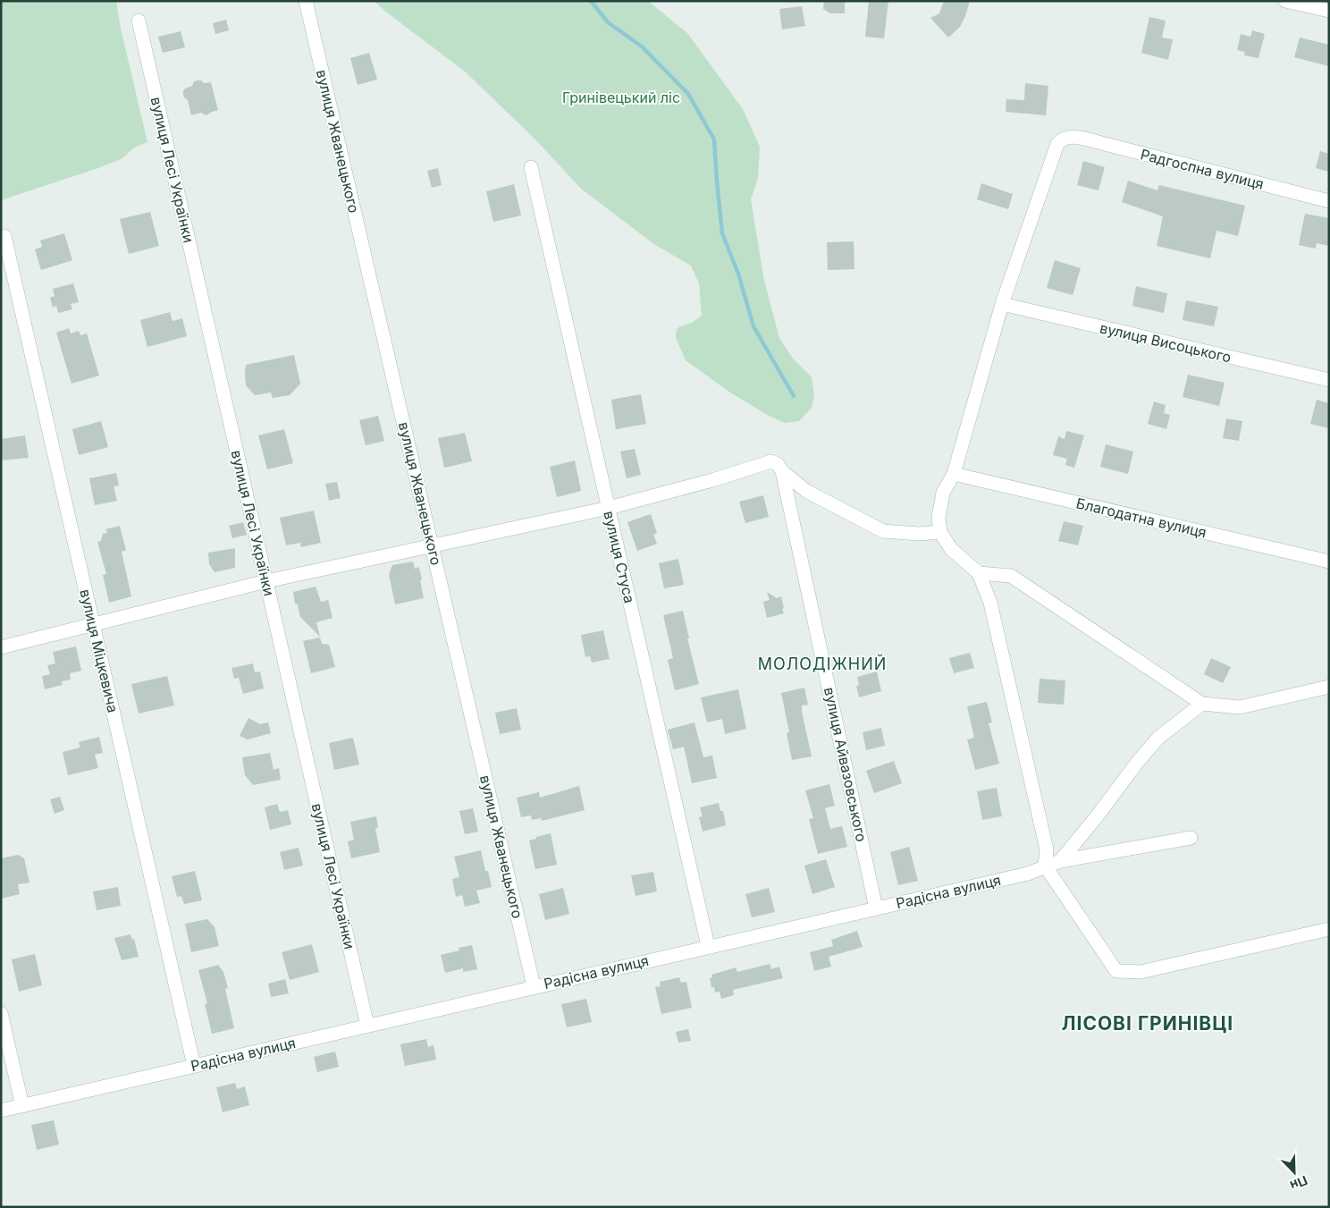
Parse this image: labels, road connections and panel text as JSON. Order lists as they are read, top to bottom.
{
  "streets": {
    "street": [
      "вулиця Жванецького",
      "Радгоспна вулиця",
      "вулиця Лесі Українки",
      "вулиця Висоцького",
      "Благодатна вулиця",
      "вулиця Стуса",
      "вулиця Міцкевича",
      "вулиця Айвазовського",
      "Радісна вулиця"
    ]
  },
  "crossings": [
    ["вулиця Жванецького", "Радісна вулиця"],
    ["Радгоспна вулиця", "вулиця Висоцького"],
    ["вулиця Лесі Українки", "Радісна вулиця"],
    ["вулиця Стуса", "Радісна вулиця"],
    ["вулиця Міцкевича", "Радісна вулиця"],
    ["вулиця Айвазовського", "Радісна вулиця"]
  ],
  "districts": ["МОЛОДІЖНИЙ", "ЛІСОВІ ГРИНІВЦІ"],
  "parks": ["Гринівецький ліс"],
  "north": "bottom right"
}
